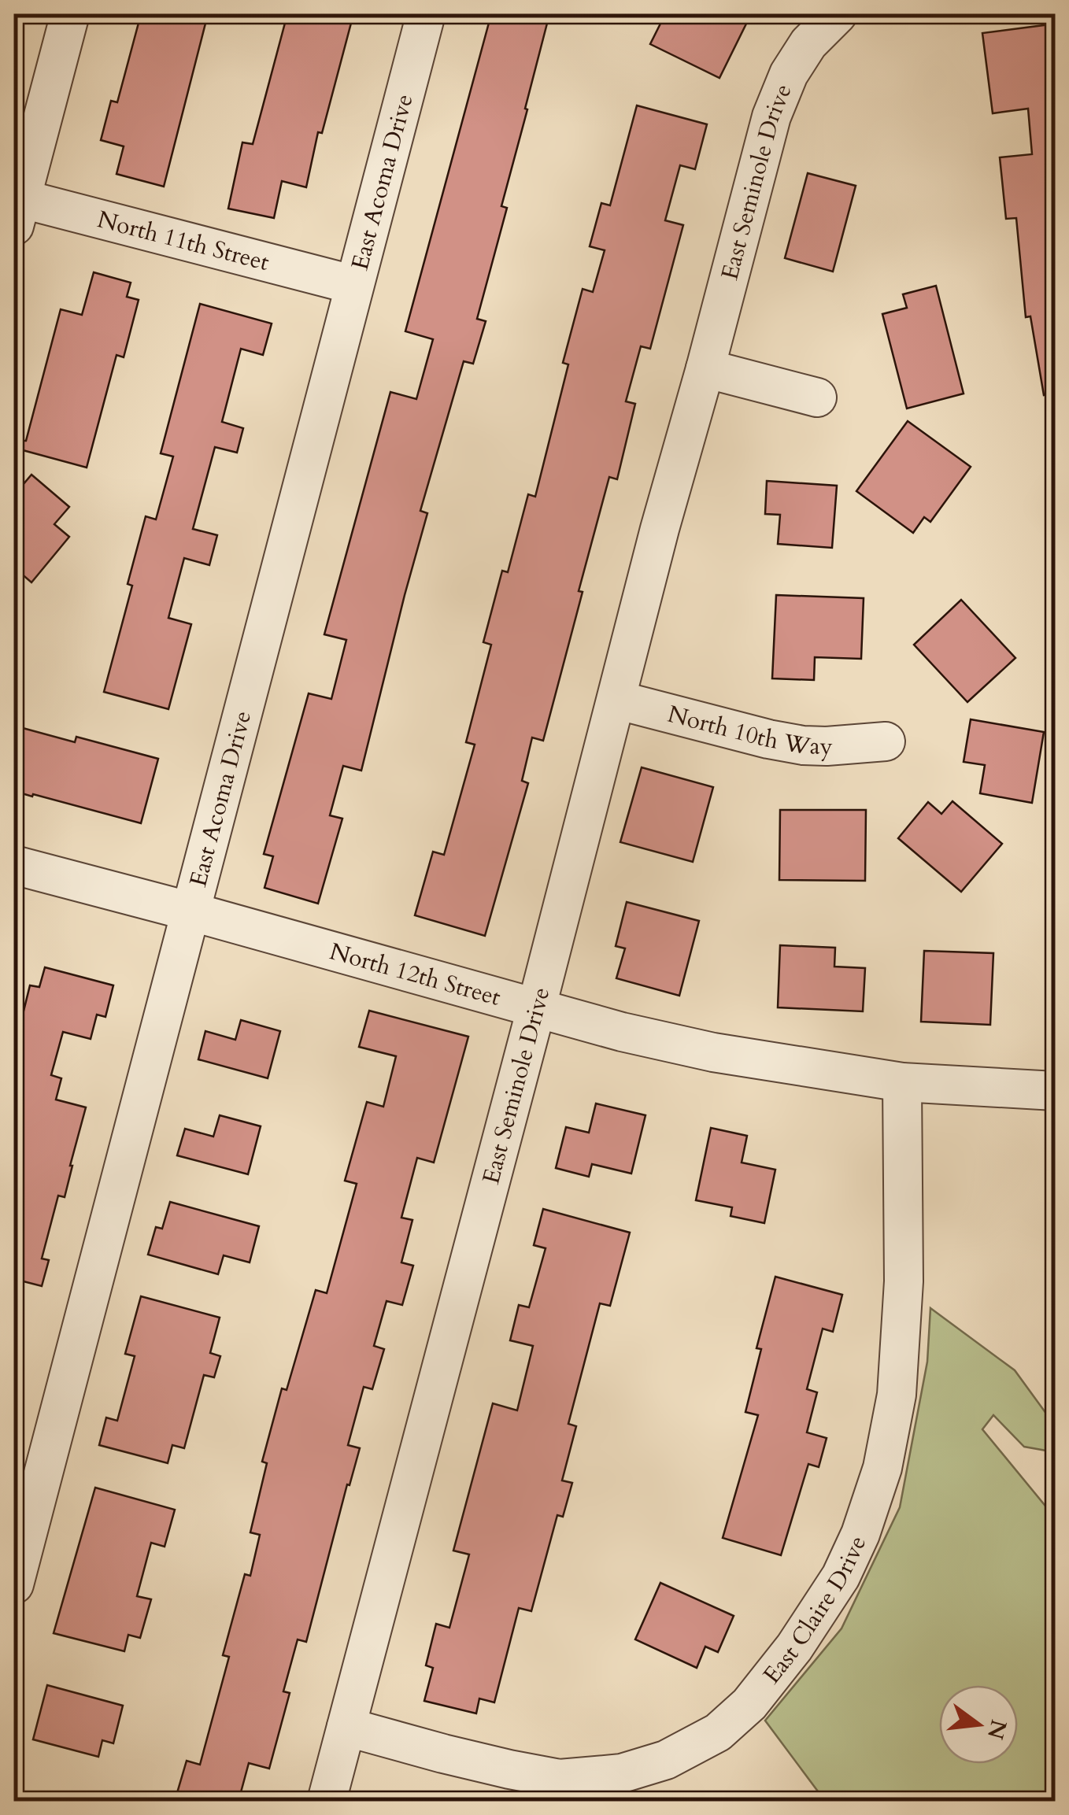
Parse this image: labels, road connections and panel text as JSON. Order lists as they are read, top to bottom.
{
  "streets": {
    "street": [
      "East Acoma Drive",
      "East Seminole Drive",
      "North 11th Street",
      "North 10th Way",
      "North 12th Street",
      "East Claire Drive"
    ]
  },
  "crossings": [
    ["East Acoma Drive", "North 11th Street"],
    ["East Acoma Drive", "North 12th Street"],
    ["East Seminole Drive", "North 10th Way"],
    ["East Seminole Drive", "North 12th Street"],
    ["East Seminole Drive", "East Claire Drive"],
    ["North 12th Street", "East Claire Drive"]
  ],
  "north": "right"
}
